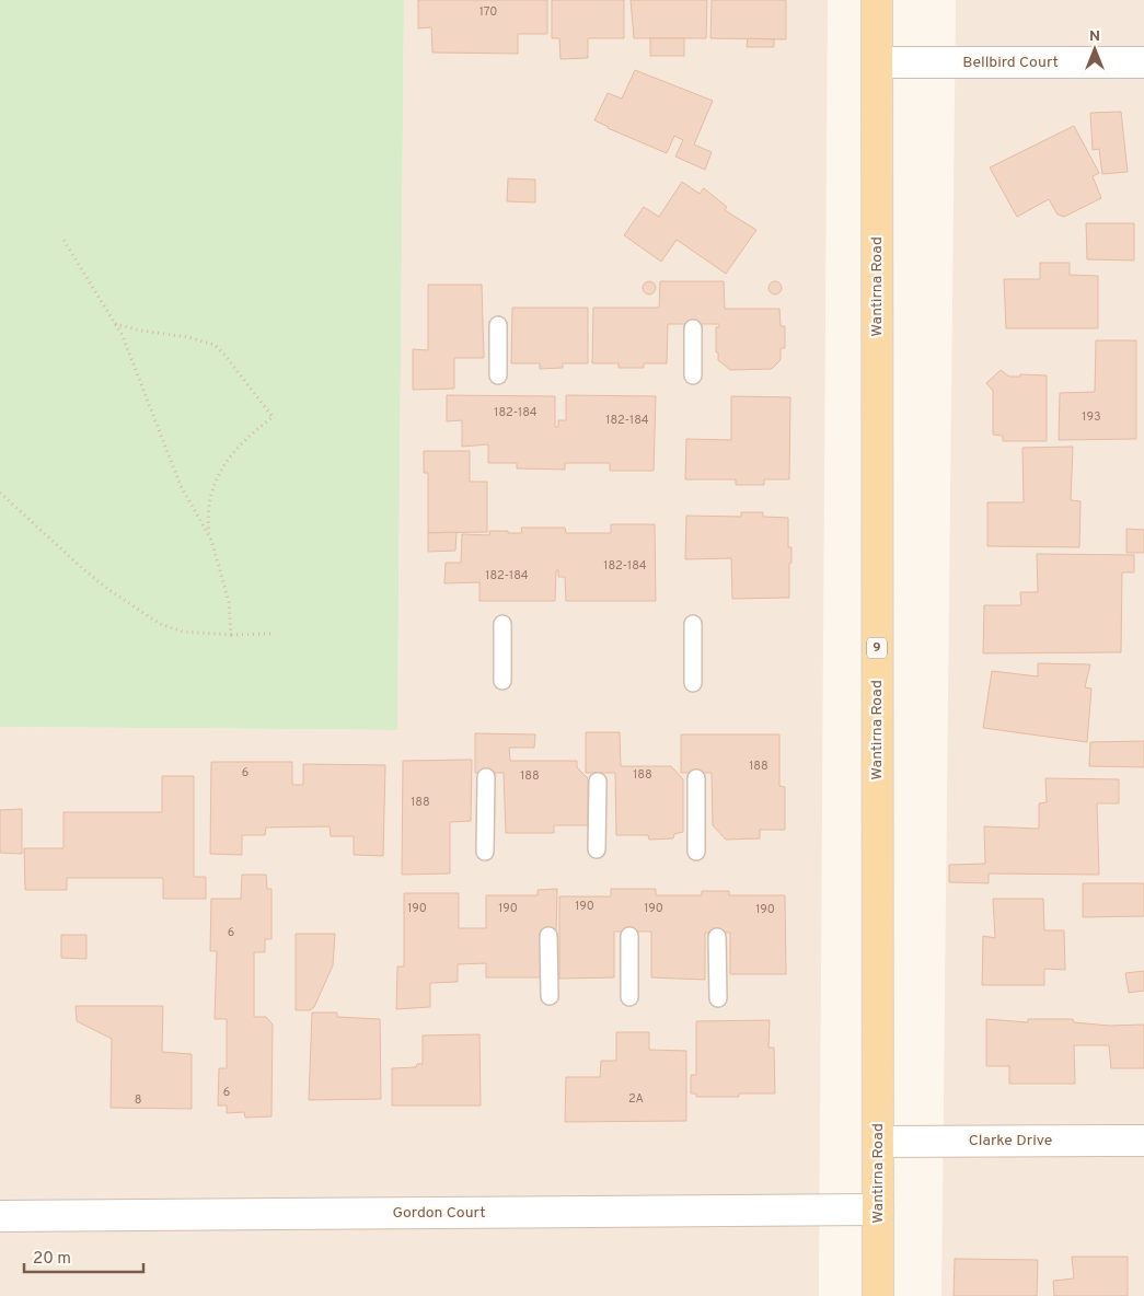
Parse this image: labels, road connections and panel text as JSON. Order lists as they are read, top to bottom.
{
  "streets": {
    "main road": ["Wantirna Road", "9"],
    "street": ["Bellbird Court", "Clarke Drive", "Gordon Court"]
  },
  "crossings": [
    ["Bellbird Court", "Wantirna Road"],
    ["Wantirna Road", "Clarke Drive"],
    ["Wantirna Road", "Gordon Court"]
  ],
  "house_numbers": [
    "170",
    "182-184",
    "193",
    "182-184",
    "182-184",
    "182-184",
    "188",
    "6",
    "188",
    "188",
    "188",
    "190",
    "190",
    "190",
    "190",
    "190",
    "6",
    "6",
    "2A",
    "8"
  ],
  "scale_bar": "20 m",
  "north": "top"
}
